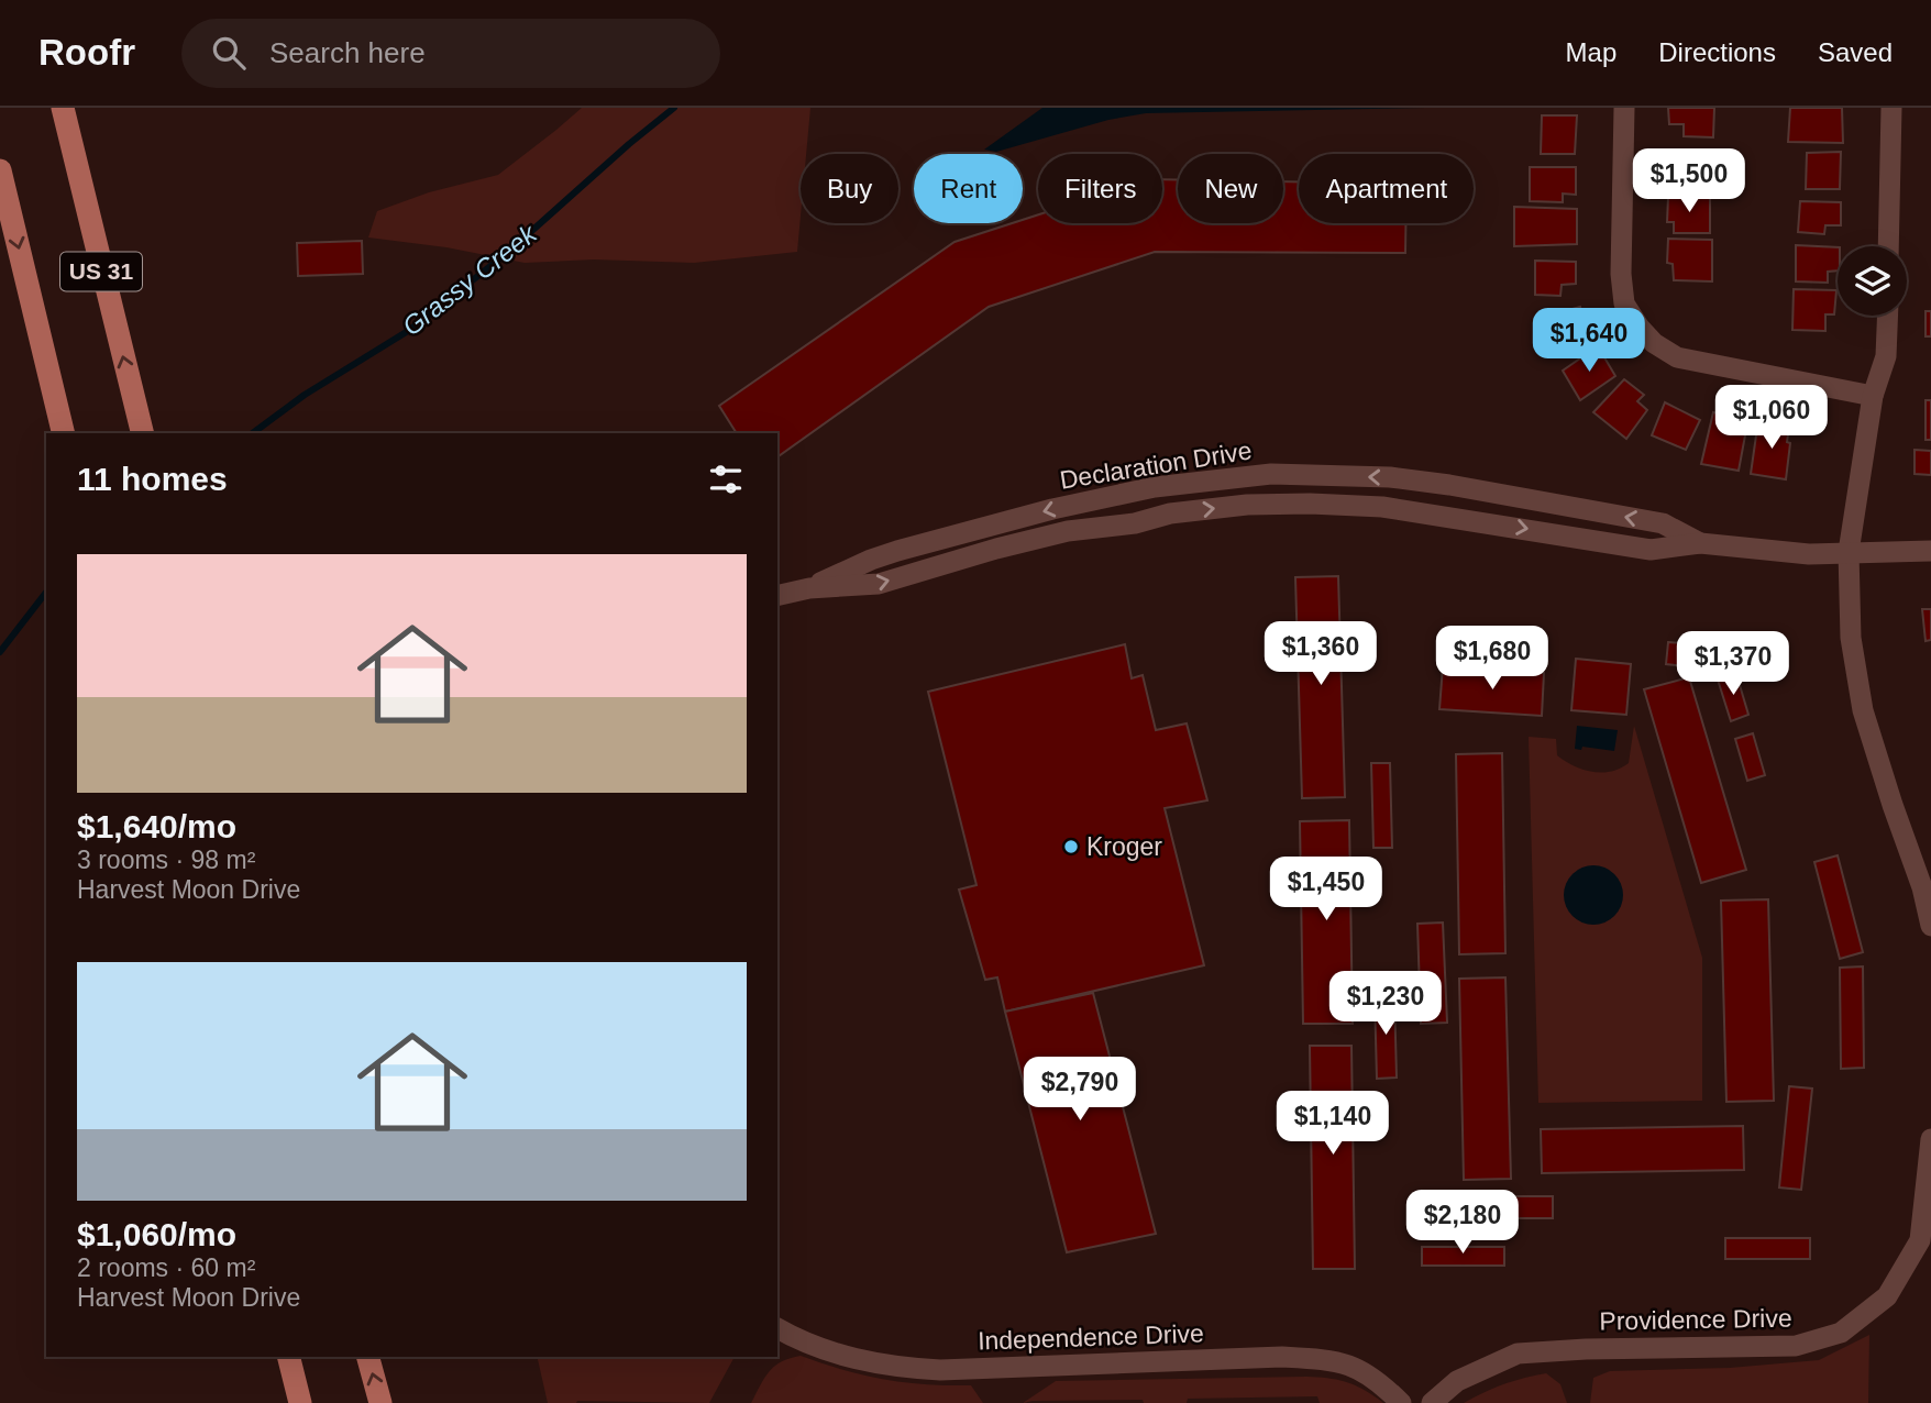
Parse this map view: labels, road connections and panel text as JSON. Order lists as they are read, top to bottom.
{
  "streets": {
    "main road": ["US 31"],
    "street": ["Declaration Drive", "Providence Drive", "Independence Drive"]
  },
  "water": ["Grassy Creek"],
  "places": ["Kroger"],
  "page": {
    "header": "Roofr",
    "search": "Search here",
    "nav": ["Map", "Directions", "Saved"],
    "price": [
      "$1,500",
      "$1,640",
      "$1,060",
      "$1,360",
      "$1,680",
      "$1,370",
      "$1,450",
      "$1,230",
      "$2,790",
      "$1,140",
      "$2,180"
    ],
    "chip": [
      "Buy",
      "Rent",
      "Filters",
      "New",
      "Apartment"
    ],
    "heading": "11 homes",
    "list": [
      {
        "name": "$1,640/mo",
        "note": "3 rooms · 98 m² · Harvest Moon Drive"
      },
      {
        "name": "$1,060/mo",
        "note": "2 rooms · 60 m² · Harvest Moon Drive"
      }
    ]
  }
}
